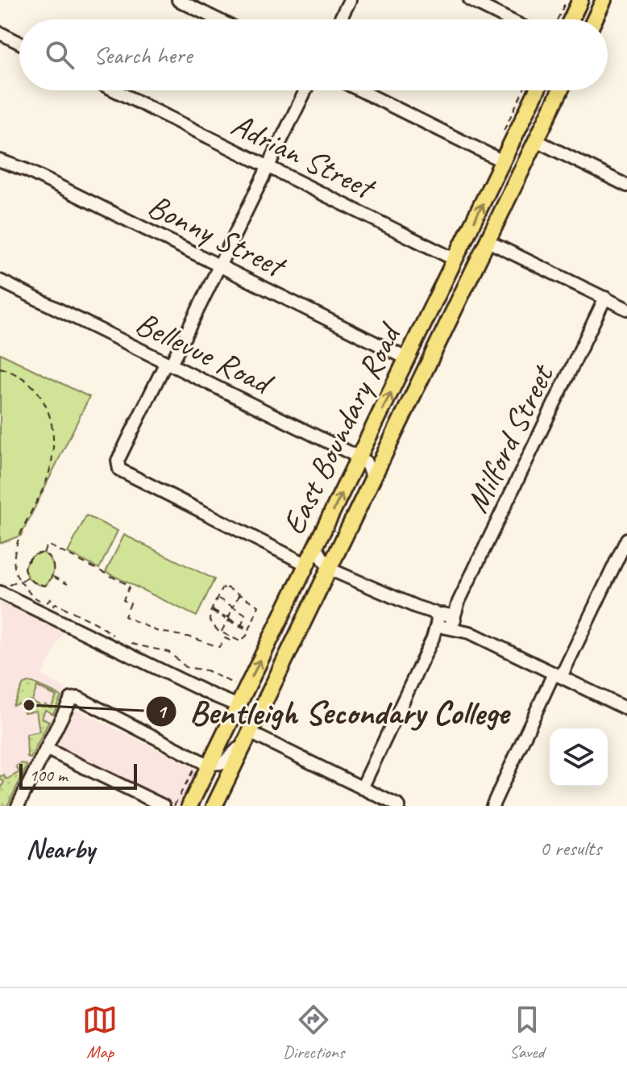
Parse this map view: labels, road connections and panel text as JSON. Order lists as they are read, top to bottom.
{
  "streets": {
    "main road": ["East Boundary Road"],
    "street": [
      "Adrian Street",
      "Bonny Street",
      "Bellevue Road",
      "Milford Street"
    ]
  },
  "crossings": [
    ["Adrian Street", "East Boundary Road"],
    ["Bonny Street", "East Boundary Road"],
    ["Bellevue Road", "East Boundary Road"]
  ],
  "places": ["Bentleigh Secondary College"],
  "scale_bar": "100 m",
  "page": {
    "search": "Search here",
    "scale": "100 m",
    "heading": ["Nearby", "0 results"],
    "nav": ["Map", "Directions", "Saved"]
  }
}
